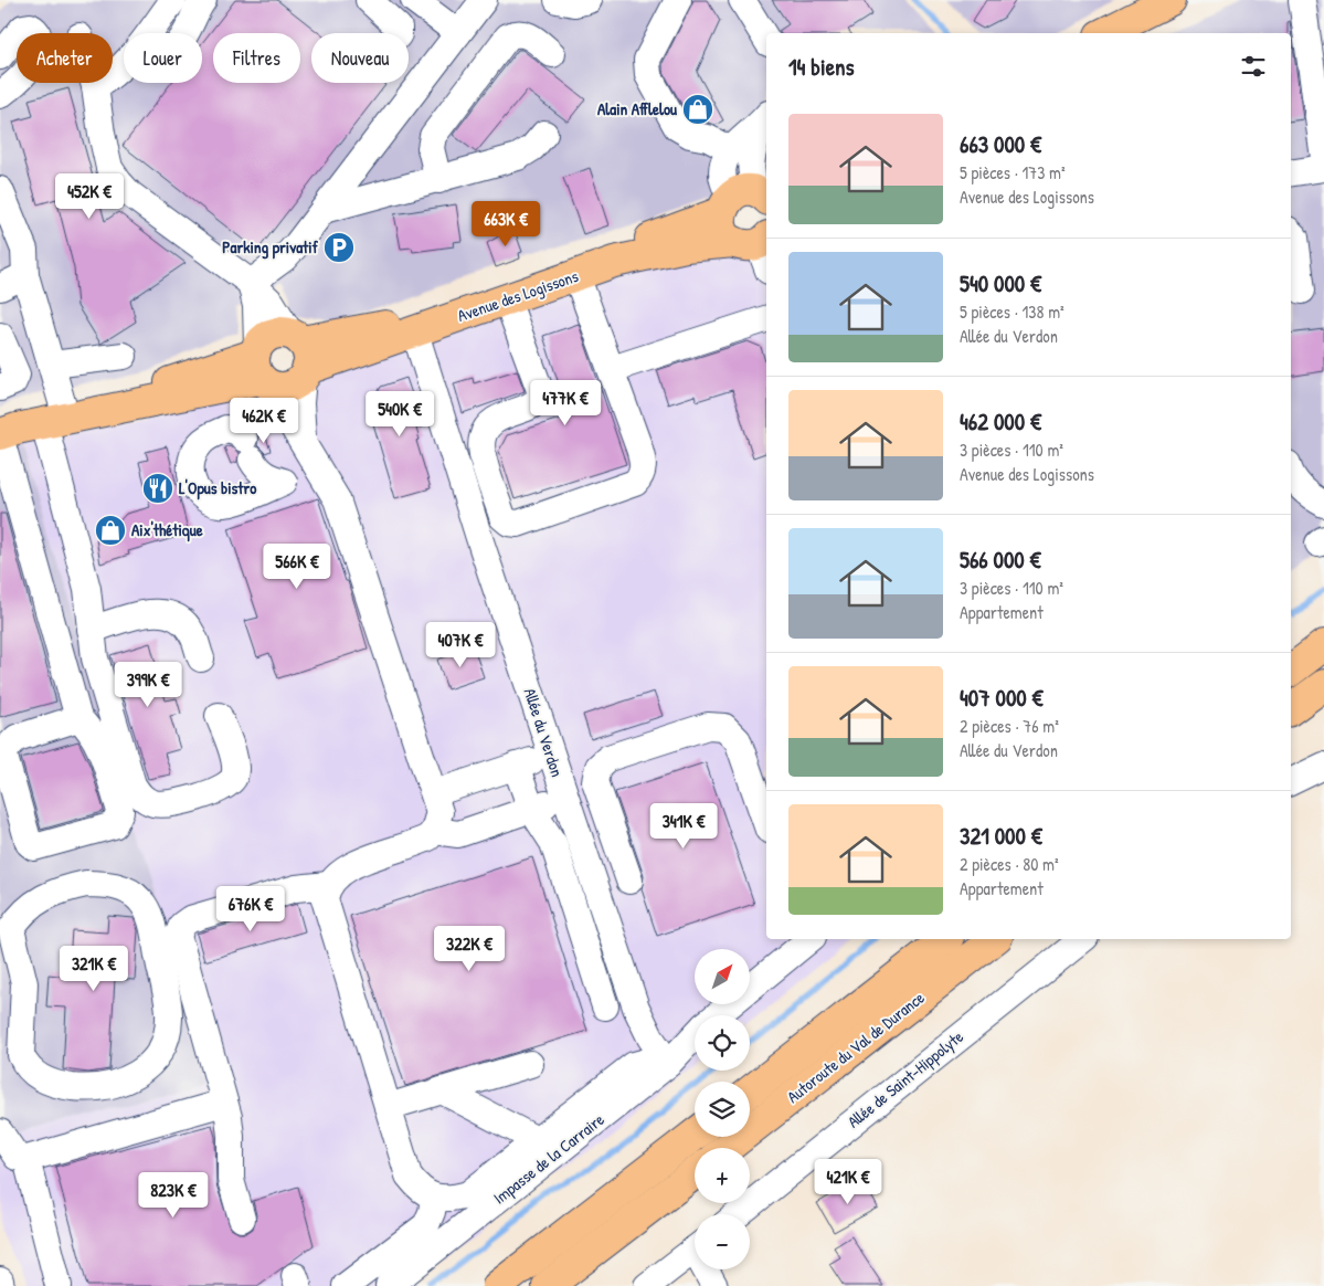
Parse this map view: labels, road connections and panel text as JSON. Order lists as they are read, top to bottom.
{
  "streets": {
    "main road": ["Avenue des Logissons", "Autoroute du Val de Durance"],
    "street": ["Allée du Verdon", "Allée de Saint-Hippolyte", "Impasse de la Carraire"]
  },
  "crossings": [
    ["Avenue des Logissons", "Allée du Verdon"],
    ["Allée du Verdon", "Impasse de la Carraire"]
  ],
  "places": {
    "shop": ["Alain Afflelou", "Aix'thétique"],
    "parking": ["Parking privatif"],
    "restaurant": ["L'Opus bistro"]
  },
  "north": "top right",
  "page": {
    "chip": [
      "Acheter",
      "Louer",
      "Filtres",
      "Nouveau"
    ],
    "heading": "14 biens",
    "list": [
      {
        "name": "663 000 €",
        "note": "5 pièces · 173 m² · Avenue des Logissons"
      },
      {
        "name": "540 000 €",
        "note": "5 pièces · 138 m² · Allée du Verdon"
      },
      {
        "name": "462 000 €",
        "note": "3 pièces · 110 m² · Avenue des Logissons"
      },
      {
        "name": "566 000 €",
        "note": "3 pièces · 110 m² · Appartement"
      },
      {
        "name": "407 000 €",
        "note": "2 pièces · 76 m² · Allée du Verdon"
      },
      {
        "name": "321 000 €",
        "note": "2 pièces · 80 m² · Appartement"
      }
    ],
    "price": [
      "452K €",
      "663K €",
      "477K €",
      "540K €",
      "462K €",
      "566K €",
      "407K €",
      "399K €",
      "341K €",
      "676K €",
      "322K €",
      "321K €",
      "421K €",
      "823K €"
    ],
    "map_buttons": ["+", "−"]
  }
}
